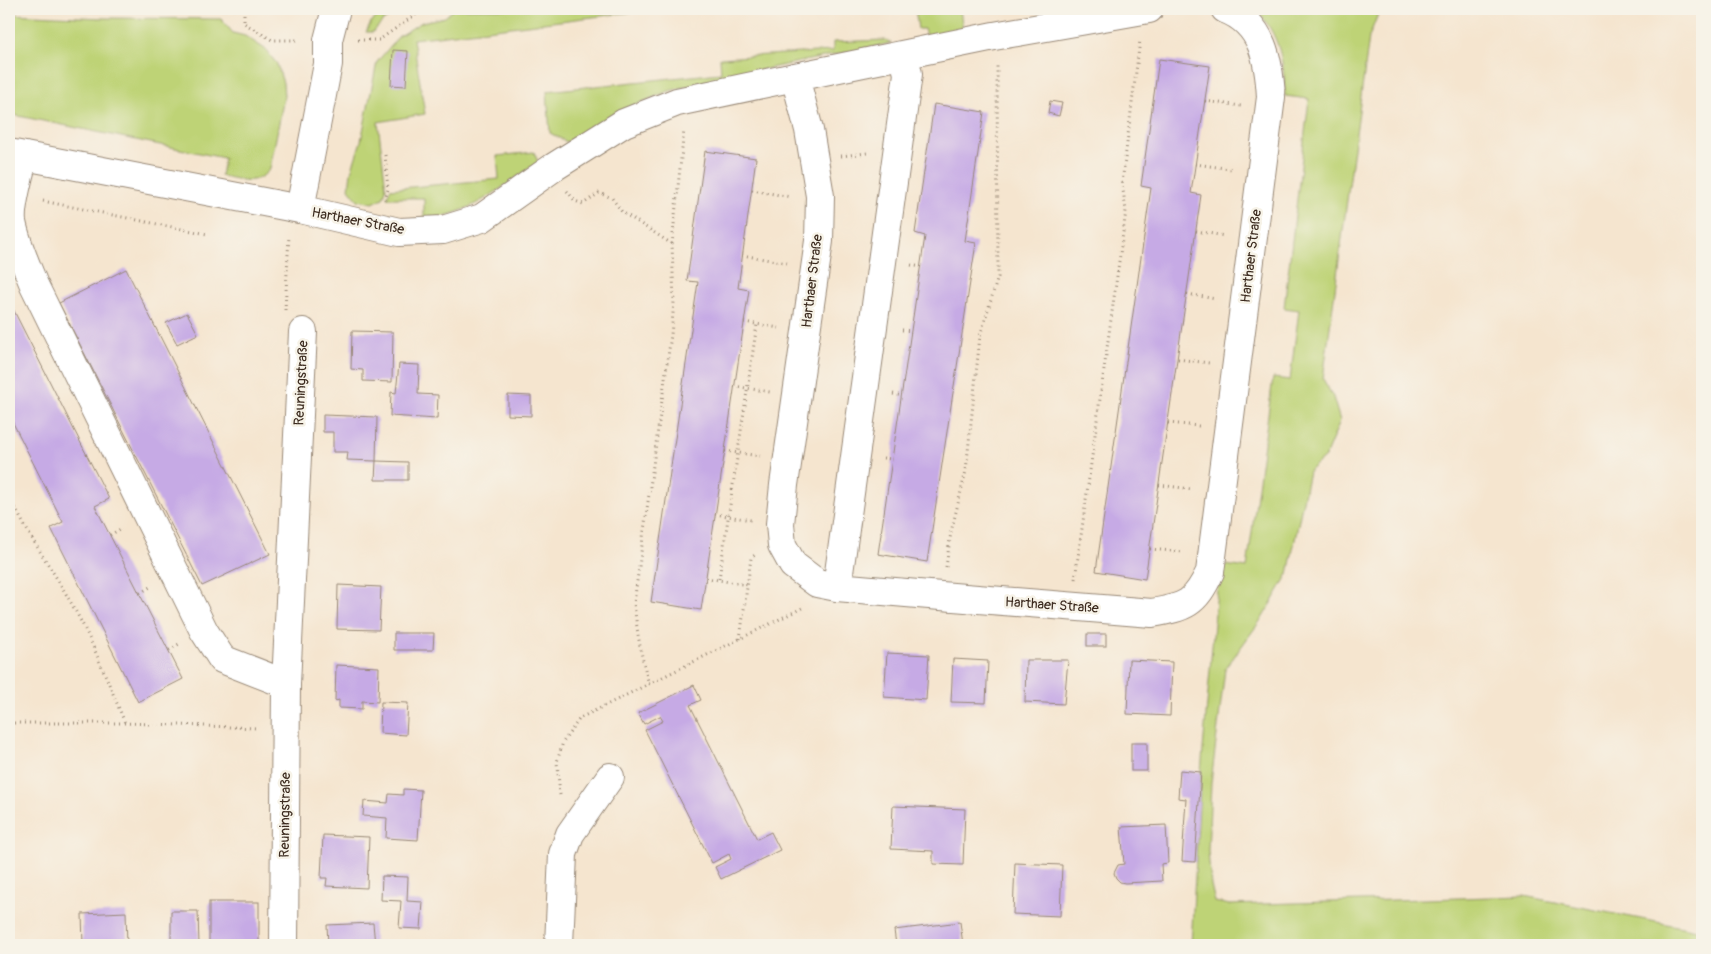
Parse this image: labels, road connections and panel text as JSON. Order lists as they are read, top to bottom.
{
  "streets": {
    "street": ["Harthaer Straße", "Reuningstraße"]
  },
  "crossings": [
    ["Harthaer Straße", "Reuningstraße"]
  ]
}
